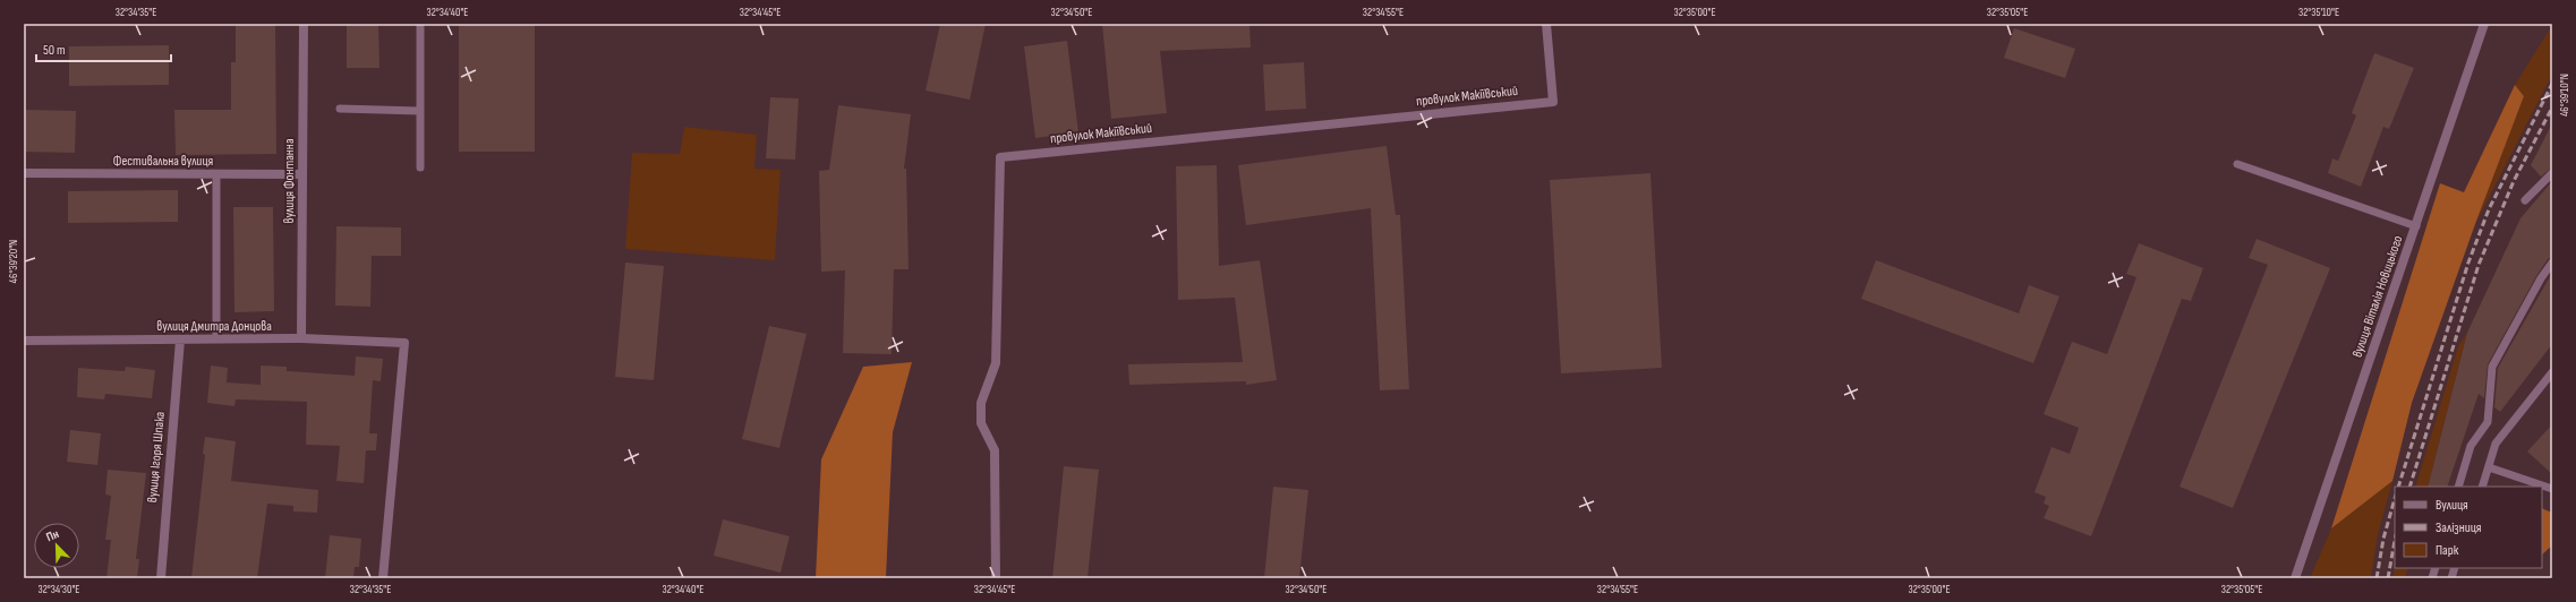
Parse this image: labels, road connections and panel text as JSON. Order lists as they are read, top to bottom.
{
  "streets": {
    "street": [
      "провулок Макіївський",
      "Фестивальна вулиця",
      "вулиця Фонтанна",
      "вулиця Віталія Новицького",
      "вулиця Дмитра Донцова",
      "вулиця Ігоря Шпака"
    ]
  },
  "crossings": [
    ["Фестивальна вулиця", "вулиця Фонтанна"],
    ["вулиця Фонтанна", "вулиця Дмитра Донцова"],
    ["вулиця Дмитра Донцова", "вулиця Ігоря Шпака"]
  ],
  "legend": ["Вулиця", "Залізниця", "Парк"],
  "scale_bar": "50 m",
  "north": "top left",
  "coordinates": [
    "32°34'35\"E",
    "32°34'40\"E",
    "32°34'45\"E",
    "32°34'50\"E",
    "32°34'55\"E",
    "32°35'00\"E",
    "32°35'05\"E",
    "32°35'10\"E",
    "46°39'10\"N",
    "46°39'20\"N",
    "32°34'30\"E"
  ]
}
